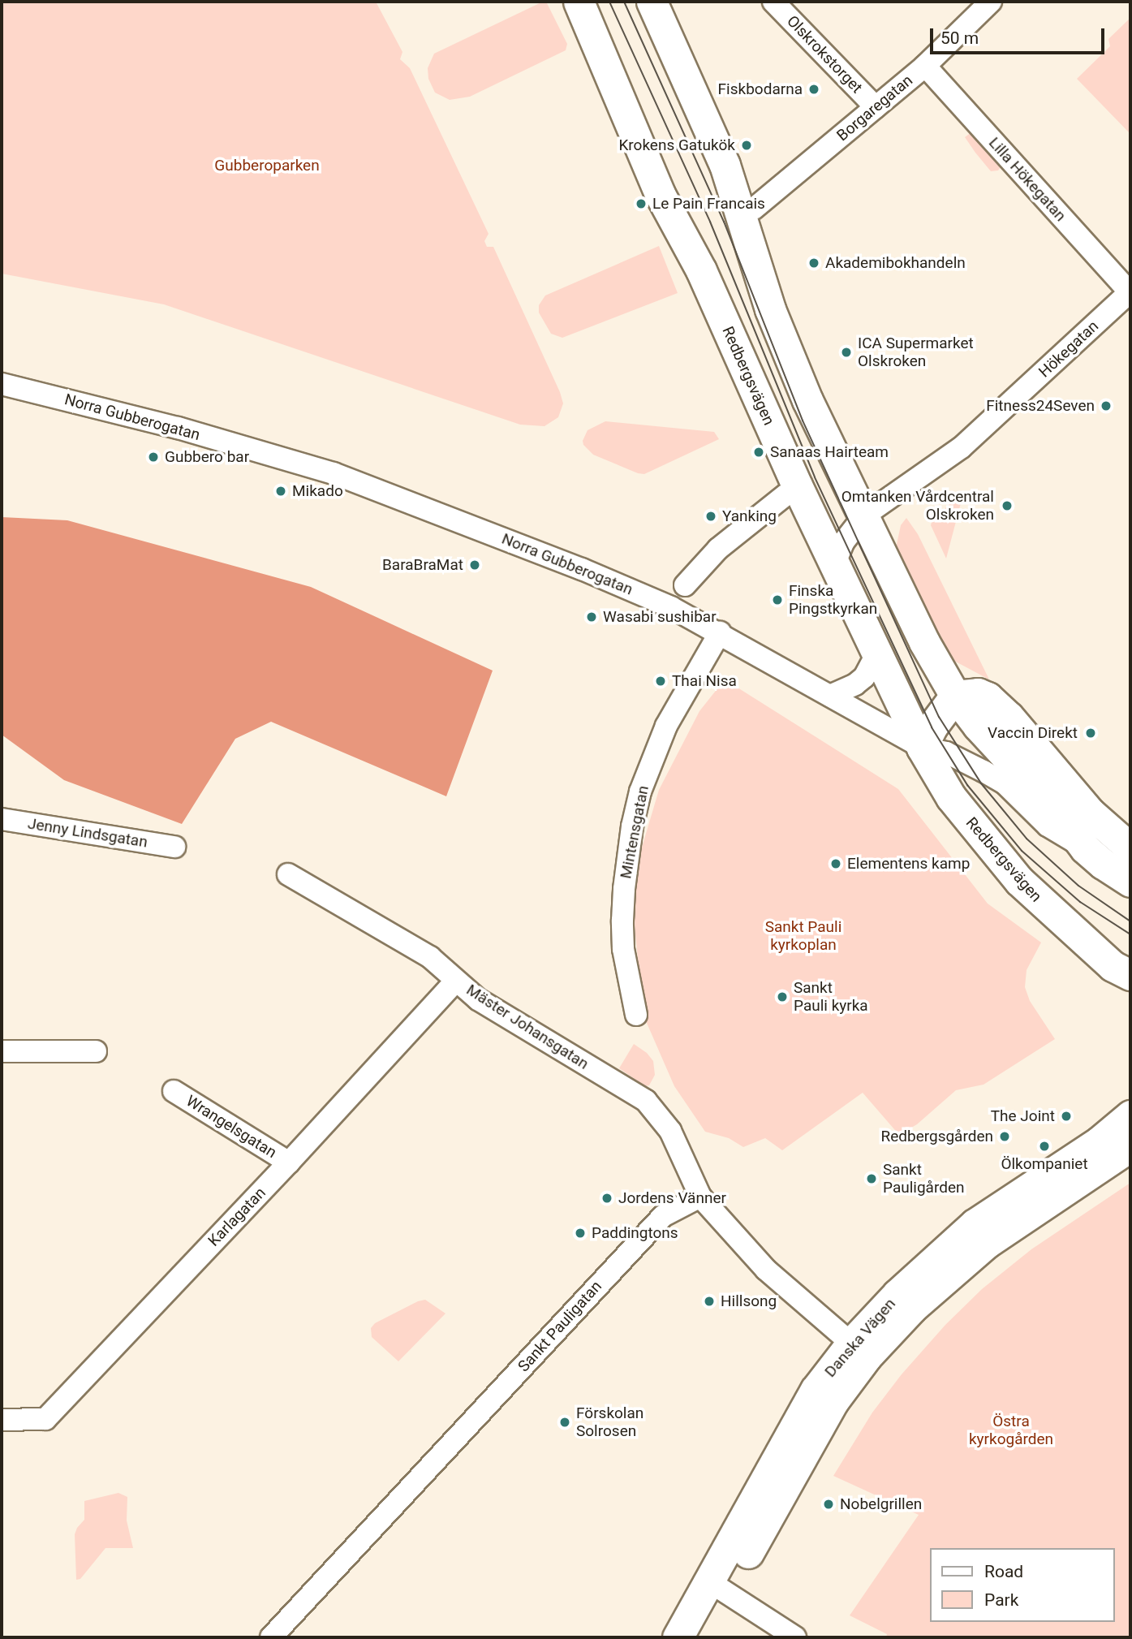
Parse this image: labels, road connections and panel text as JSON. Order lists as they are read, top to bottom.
{
  "streets": {
    "street": [
      "Olskrokstorget",
      "Borgaregatan",
      "Lilla Hökegatan",
      "Hökegatan",
      "Redbergsvägen",
      "Norra Gubberogatan",
      "Mintensgatan",
      "Jenny Lindsgatan",
      "Mäster Johansgatan",
      "Wrangelsgatan",
      "Karlagatan",
      "Sankt Pauligatan",
      "Danska Vägen"
    ]
  },
  "crossings": [
    ["Olskrokstorget", "Borgaregatan"],
    ["Borgaregatan", "Lilla Hökegatan"],
    ["Lilla Hökegatan", "Hökegatan"],
    ["Hökegatan", "Redbergsvägen"],
    ["Redbergsvägen", "Norra Gubberogatan"],
    ["Norra Gubberogatan", "Mintensgatan"],
    ["Mäster Johansgatan", "Karlagatan"],
    ["Mäster Johansgatan", "Sankt Pauligatan"],
    ["Wrangelsgatan", "Karlagatan"]
  ],
  "parks": ["Gubberoparken", "Sankt Pauli kyrkoplan", "Östra kyrkogården"],
  "places": [
    "Fiskbodarna",
    "Krokens Gatukök",
    "Le Pain Francais",
    "Akademibokhandeln",
    "ICA Supermarket Olskroken",
    "Fitness24Seven",
    "Sanaas Hairteam",
    "Gubbero bar",
    "Mikado",
    "Omtanken Vårdcentral Olskroken",
    "Yanking",
    "BaraBraMat",
    "Finska Pingstkyrkan",
    "Wasabi sushibar",
    "Thai Nisa",
    "Vaccin Direkt",
    "Elementens kamp",
    "Sankt Pauli kyrka",
    "The Joint",
    "Redbergsgården",
    "Ölkompaniet",
    "Sankt Pauligården",
    "Jordens Vänner",
    "Paddingtons",
    "Hillsong",
    "Förskolan Solrosen",
    "Nobelgrillen"
  ],
  "legend": ["Road", "Park"],
  "scale_bar": "50 m"
}
